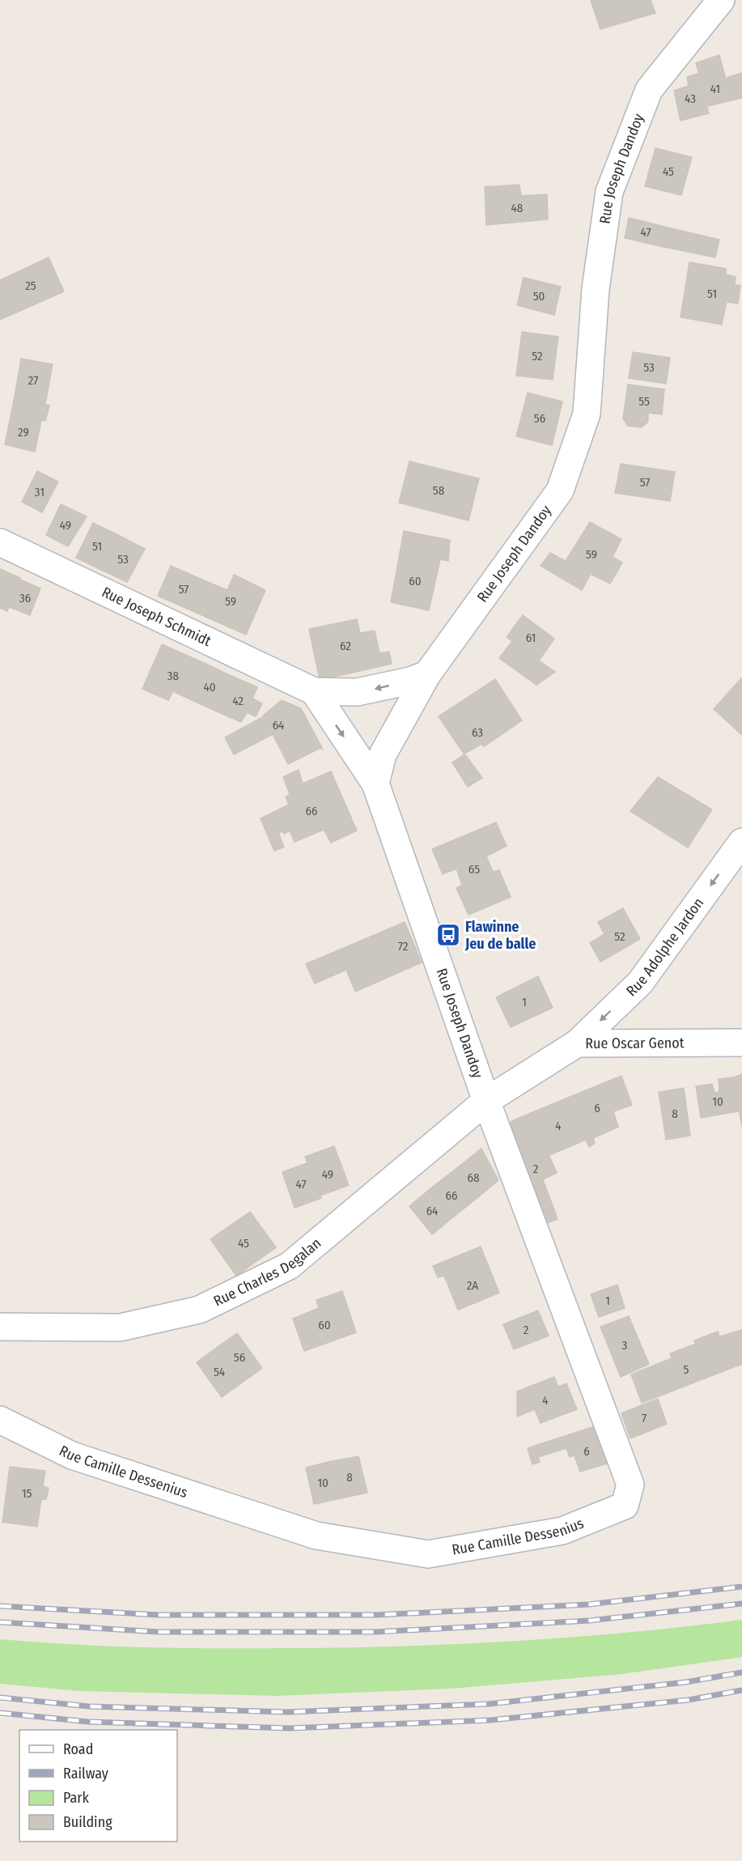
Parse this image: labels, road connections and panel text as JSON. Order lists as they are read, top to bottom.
{
  "streets": {
    "street": [
      "Rue Joseph Dandoy",
      "Rue Joseph Schmidt",
      "Rue Adolphe Jardon",
      "Rue Oscar Genot",
      "Rue Charles Degalan",
      "Rue Camille Dessenius"
    ]
  },
  "crossings": [
    ["Rue Joseph Dandoy", "Rue Oscar Genot"],
    ["Rue Joseph Dandoy", "Rue Charles Degalan"],
    ["Rue Joseph Dandoy", "Rue Camille Dessenius"],
    ["Rue Adolphe Jardon", "Rue Oscar Genot"],
    ["Rue Oscar Genot", "Rue Charles Degalan"],
    ["Rue Oscar Genot", "Rue Camille Dessenius"],
    ["Rue Charles Degalan", "Rue Camille Dessenius"]
  ],
  "one_way": ["Rue Adolphe Jardon"],
  "places": {
    "bus stop": ["Flawinne Jeu de balle"]
  },
  "house_numbers": [
    "41",
    "43",
    "45",
    "48",
    "47",
    "25",
    "51",
    "50",
    "52",
    "53",
    "27",
    "55",
    "56",
    "29",
    "57",
    "58",
    "31",
    "49",
    "51",
    "59",
    "53",
    "60",
    "57",
    "36",
    "59",
    "61",
    "62",
    "38",
    "40",
    "42",
    "64",
    "63",
    "66",
    "65",
    "52",
    "72",
    "1",
    "10",
    "6",
    "8",
    "4",
    "2",
    "49",
    "68",
    "47",
    "66",
    "64",
    "45",
    "2A",
    "1",
    "60",
    "2",
    "3",
    "56",
    "5",
    "54",
    "4",
    "7",
    "6",
    "8",
    "10",
    "15"
  ],
  "legend": [
    "Road",
    "Railway",
    "Park",
    "Building"
  ]
}
